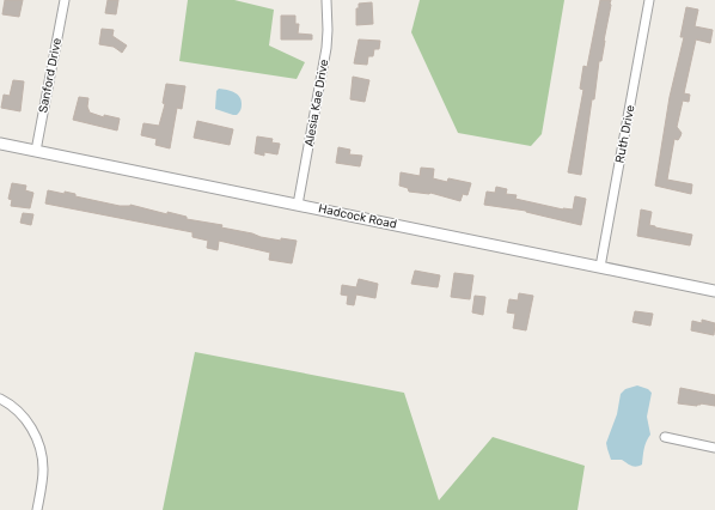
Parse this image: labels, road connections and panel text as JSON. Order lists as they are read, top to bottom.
{
  "streets": {
    "street": [
      "Sanford Drive",
      "Alesia Kae Drive",
      "Ruth Drive",
      "Hadcock Road"
    ]
  },
  "crossings": [
    ["Sanford Drive", "Hadcock Road"],
    ["Alesia Kae Drive", "Hadcock Road"],
    ["Ruth Drive", "Hadcock Road"]
  ]
}
